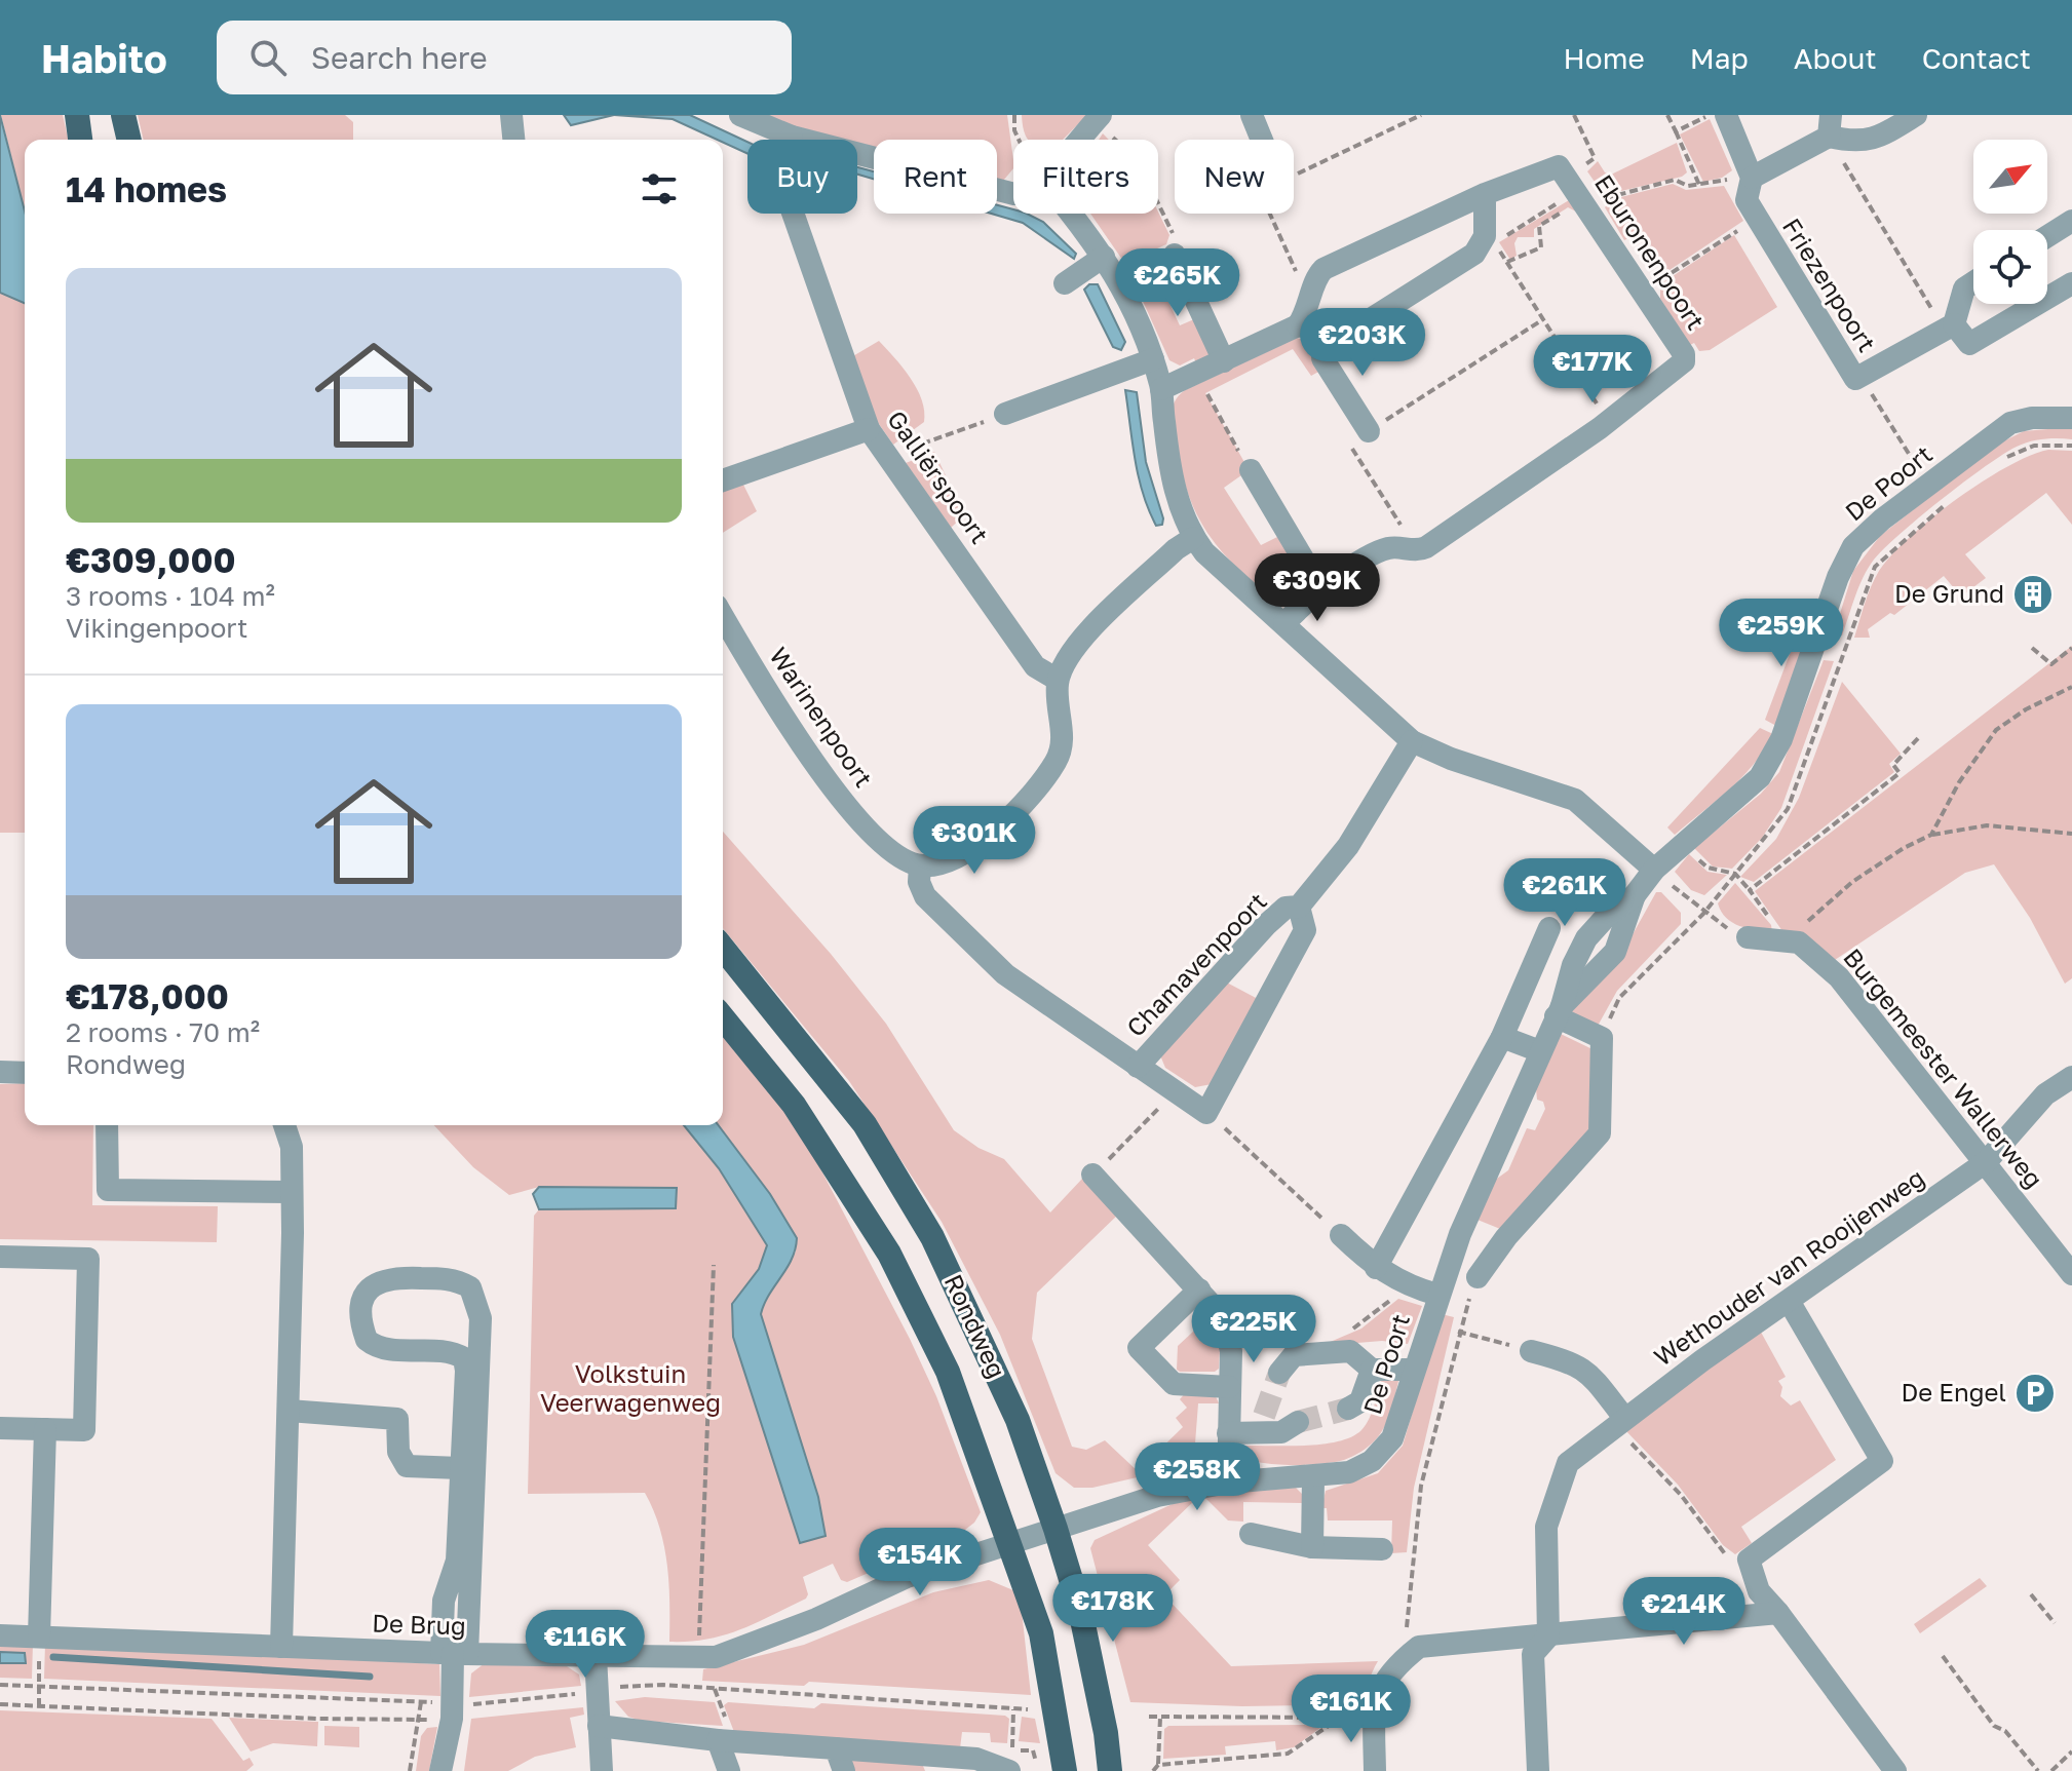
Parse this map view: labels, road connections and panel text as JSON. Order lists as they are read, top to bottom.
{
  "streets": {
    "main road": ["Rondweg"],
    "street": [
      "Eburonenpoort",
      "Friezenpoort",
      "Galliërspoort",
      "De Poort",
      "Warinenpoort",
      "Chamavenpoort",
      "Burgemeester Wallerweg",
      "Wethouder van Rooijenweg",
      "De Brug"
    ]
  },
  "crossings": [
    ["De Poort", "Rondweg"],
    ["De Poort", "De Brug"],
    ["Warinenpoort", "Chamavenpoort"],
    ["Burgemeester Wallerweg", "Wethouder van Rooijenweg"],
    ["Rondweg", "De Brug"]
  ],
  "parks": ["Volkstuin Veerwagenweg"],
  "places": {
    "building": ["De Grund"],
    "parking": ["De Engel"]
  },
  "north": "top right",
  "page": {
    "header": "Habito",
    "search": "Search here",
    "nav": [
      "Home",
      "Map",
      "About",
      "Contact"
    ],
    "chip": [
      "Buy",
      "Rent",
      "Filters",
      "New"
    ],
    "heading": "14 homes",
    "list": [
      {
        "name": "€309,000",
        "note": "3 rooms · 104 m² · Vikingenpoort"
      },
      {
        "name": "€178,000",
        "note": "2 rooms · 70 m² · Rondweg"
      }
    ],
    "price": [
      "€265K",
      "€203K",
      "€177K",
      "€309K",
      "€259K",
      "€301K",
      "€261K",
      "€225K",
      "€258K",
      "€154K",
      "€178K",
      "€214K",
      "€116K",
      "€161K"
    ]
  }
}
